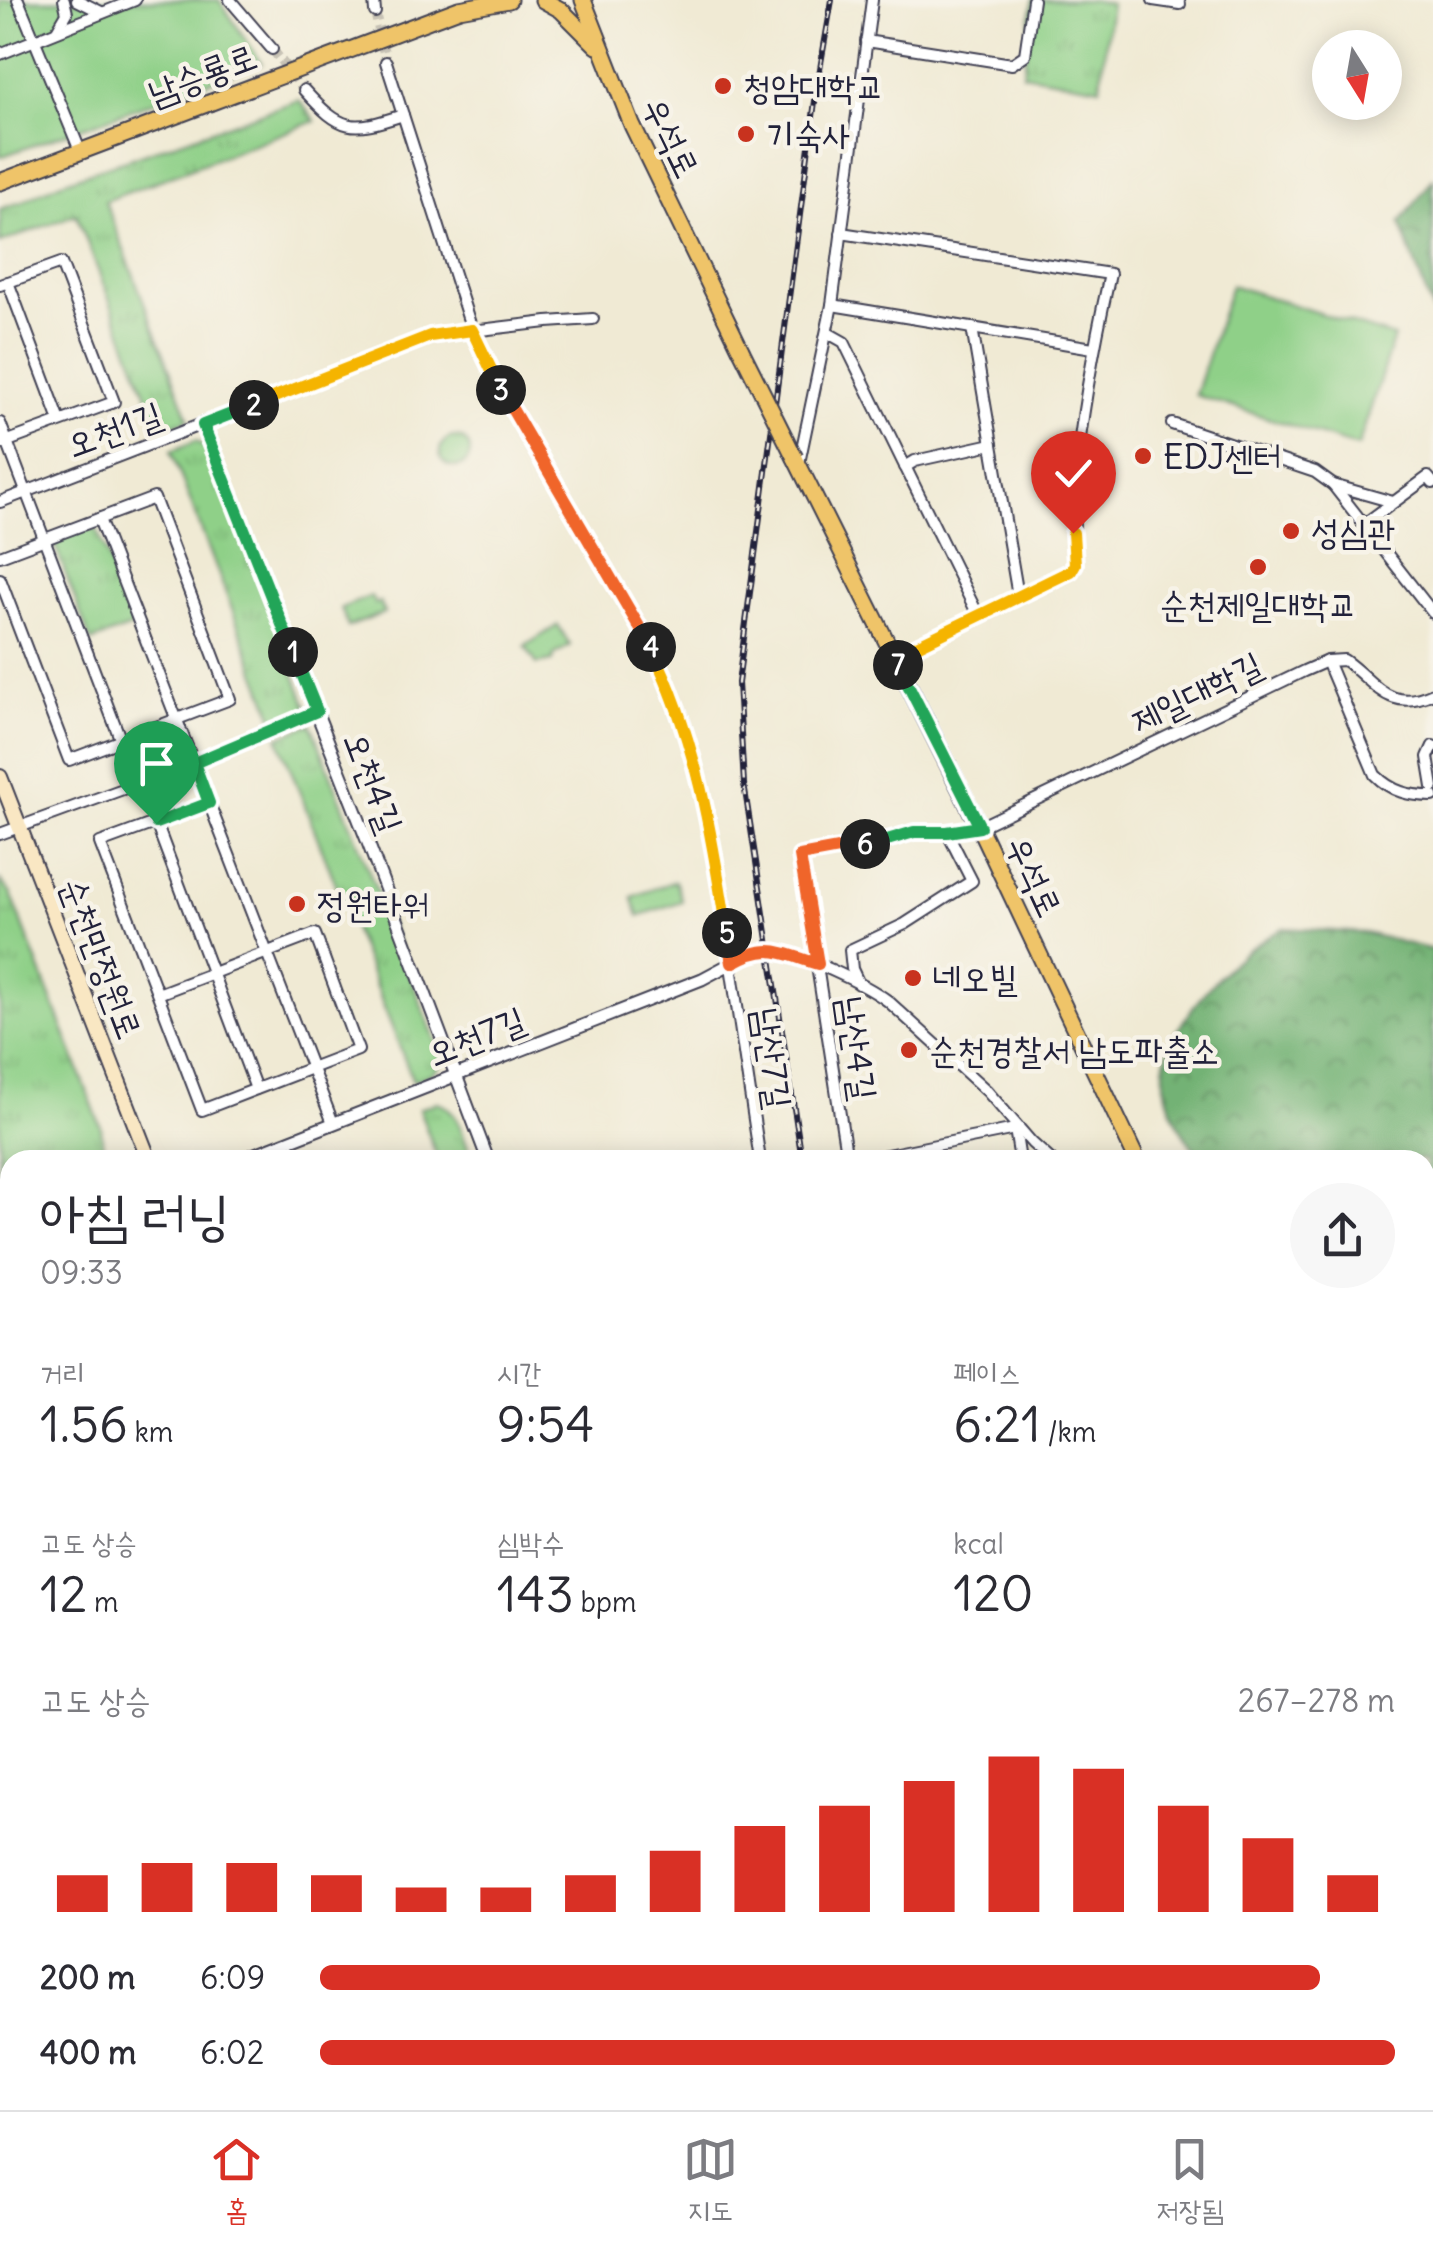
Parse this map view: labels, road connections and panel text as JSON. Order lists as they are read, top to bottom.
{
  "streets": {
    "main road": ["남승룡로", "우석로", "순천만정원로"],
    "street": [
      "오천1길",
      "제일대학길",
      "오천4길",
      "오천7길",
      "남산4길",
      "남산7길"
    ]
  },
  "crossings": [
    ["우석로", "제일대학길"],
    ["오천1길", "오천4길"],
    ["오천1길", "남산7길"],
    ["제일대학길", "남산4길"],
    ["오천4길", "오천7길"],
    ["오천7길", "남산7길"]
  ],
  "places": [
    "청암대학교",
    "기숙사",
    "EDJ센터",
    "성심관",
    "순천제일대학교",
    "정원타워",
    "네오빌",
    "순천경찰서 남도파출소"
  ],
  "north": "bottom",
  "page": {
    "pins": [
      "3",
      "2",
      "4",
      "1",
      "7",
      "6",
      "5"
    ],
    "heading": ["아침 러닝", "09:33"],
    "stats": [
      ["거리", "1.56 km"],
      ["시간", "9:54"],
      ["페이스", "6:21 /km"],
      ["고도 상승", "12 m"],
      ["심박수", "143 bpm"],
      ["kcal", "120"]
    ],
    "chart": ["고도 상승", "267–278 m"],
    "list": [
      {
        "name": "200 m",
        "note": "6:09"
      },
      {
        "name": "400 m",
        "note": "6:02"
      }
    ],
    "tabs": ["홈", "지도", "저장됨"]
  }
}
